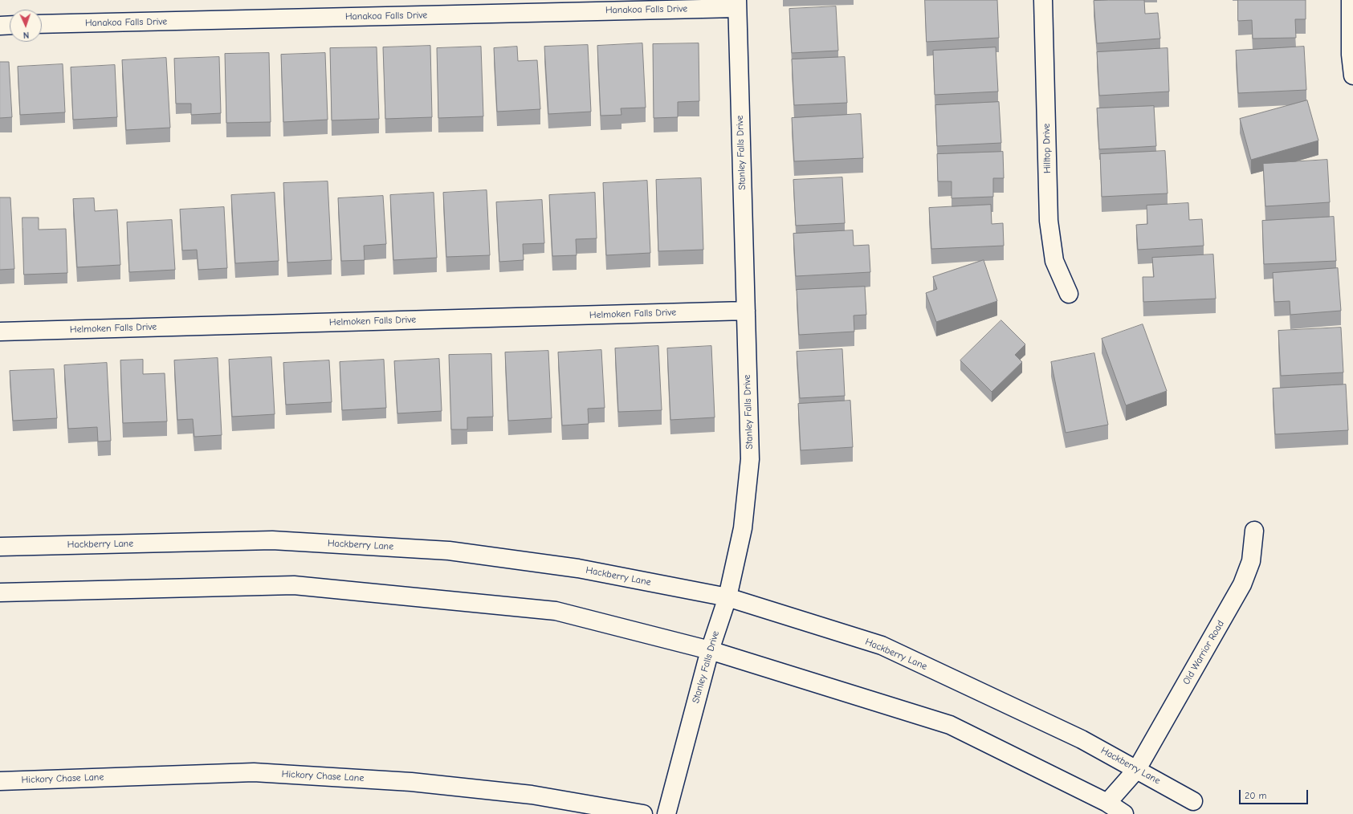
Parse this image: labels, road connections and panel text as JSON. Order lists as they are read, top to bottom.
{
  "streets": {
    "street": [
      "Hanakoa Falls Drive",
      "Hilltop Drive",
      "Stanley Falls Drive",
      "Helmoken Falls Drive",
      "Hackberry Lane",
      "Old Warrior Road",
      "Hickory Chase Lane"
    ]
  },
  "crossings": [
    ["Hanakoa Falls Drive", "Stanley Falls Drive"],
    ["Stanley Falls Drive", "Helmoken Falls Drive"],
    ["Stanley Falls Drive", "Hackberry Lane"],
    ["Hackberry Lane", "Old Warrior Road"]
  ],
  "scale_bar": "20 m",
  "north": "bottom"
}
